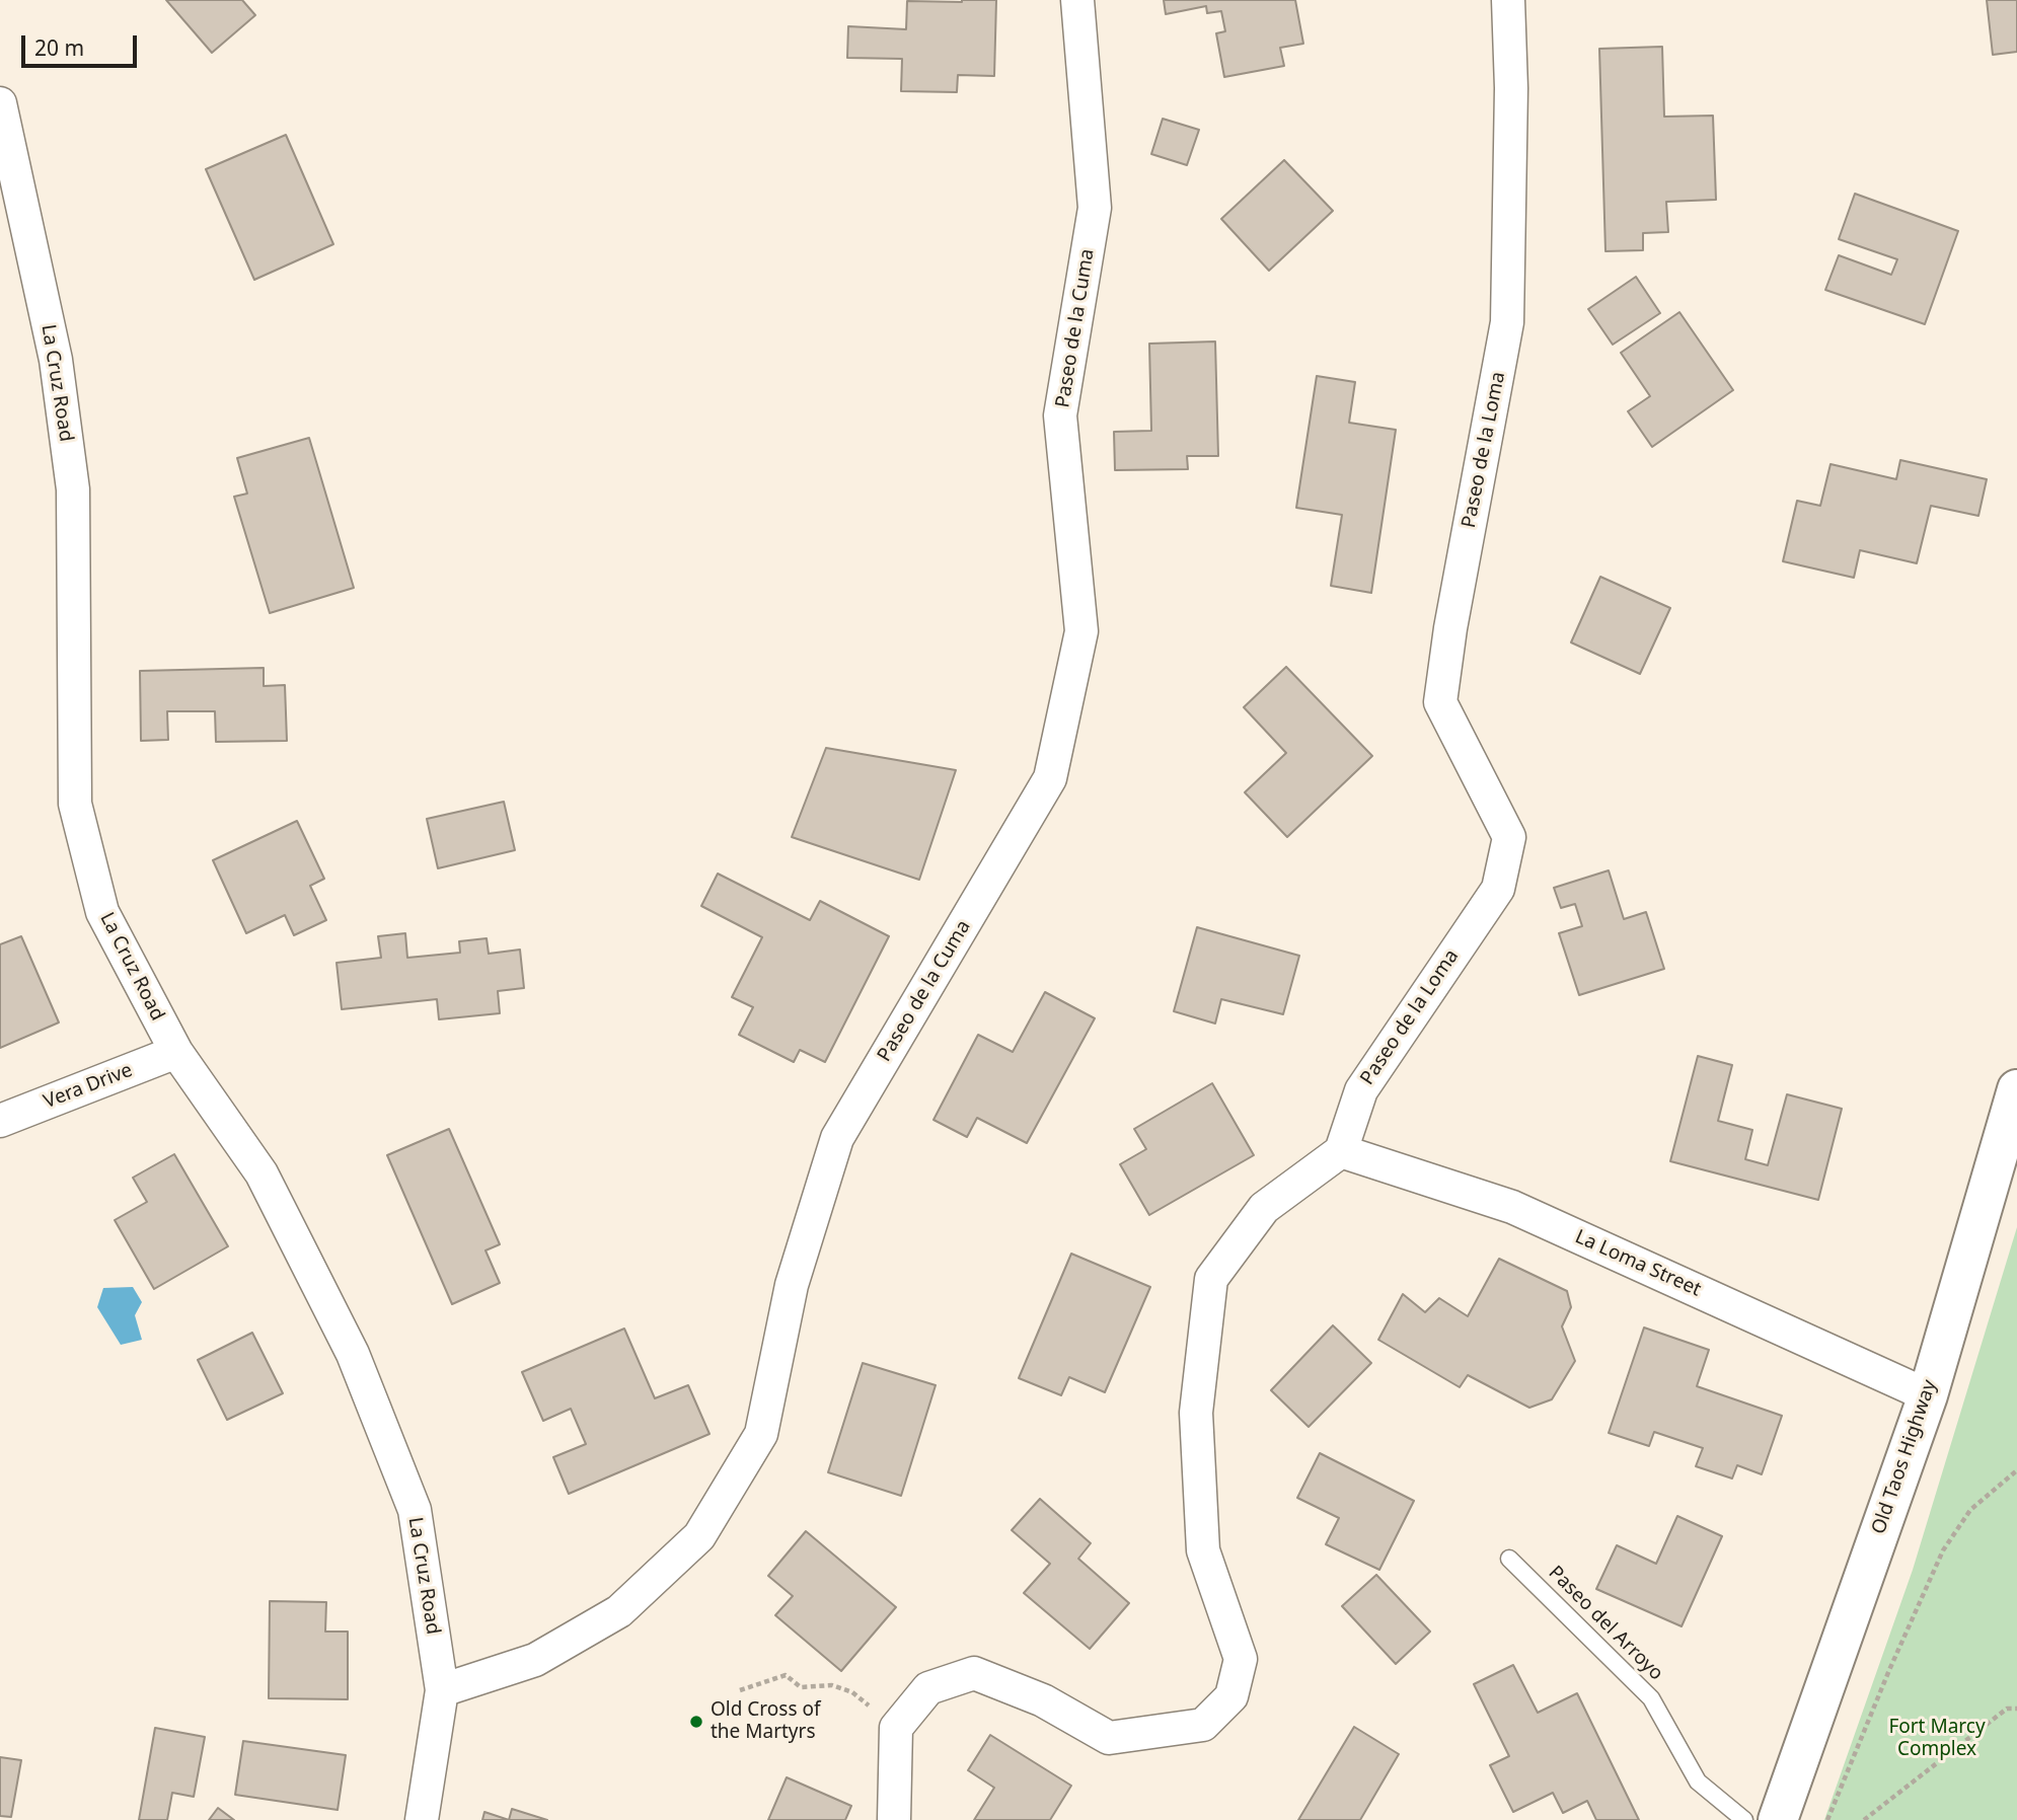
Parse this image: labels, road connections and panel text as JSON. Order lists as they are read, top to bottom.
{
  "streets": {
    "street": [
      "Paseo de la Cuma",
      "La Cruz Road",
      "Paseo de la Loma",
      "Vera Drive",
      "La Loma Street",
      "Old Taos Highway"
    ],
    "lane": ["Paseo del Arroyo"]
  },
  "crossings": [
    ["Paseo de la Cuma", "La Cruz Road"],
    ["La Cruz Road", "Vera Drive"],
    ["Paseo de la Loma", "La Loma Street"],
    ["La Loma Street", "Old Taos Highway"]
  ],
  "parks": ["Fort Marcy Complex"],
  "places": ["Old Cross of the Martyrs"],
  "scale_bar": "20 m"
}
